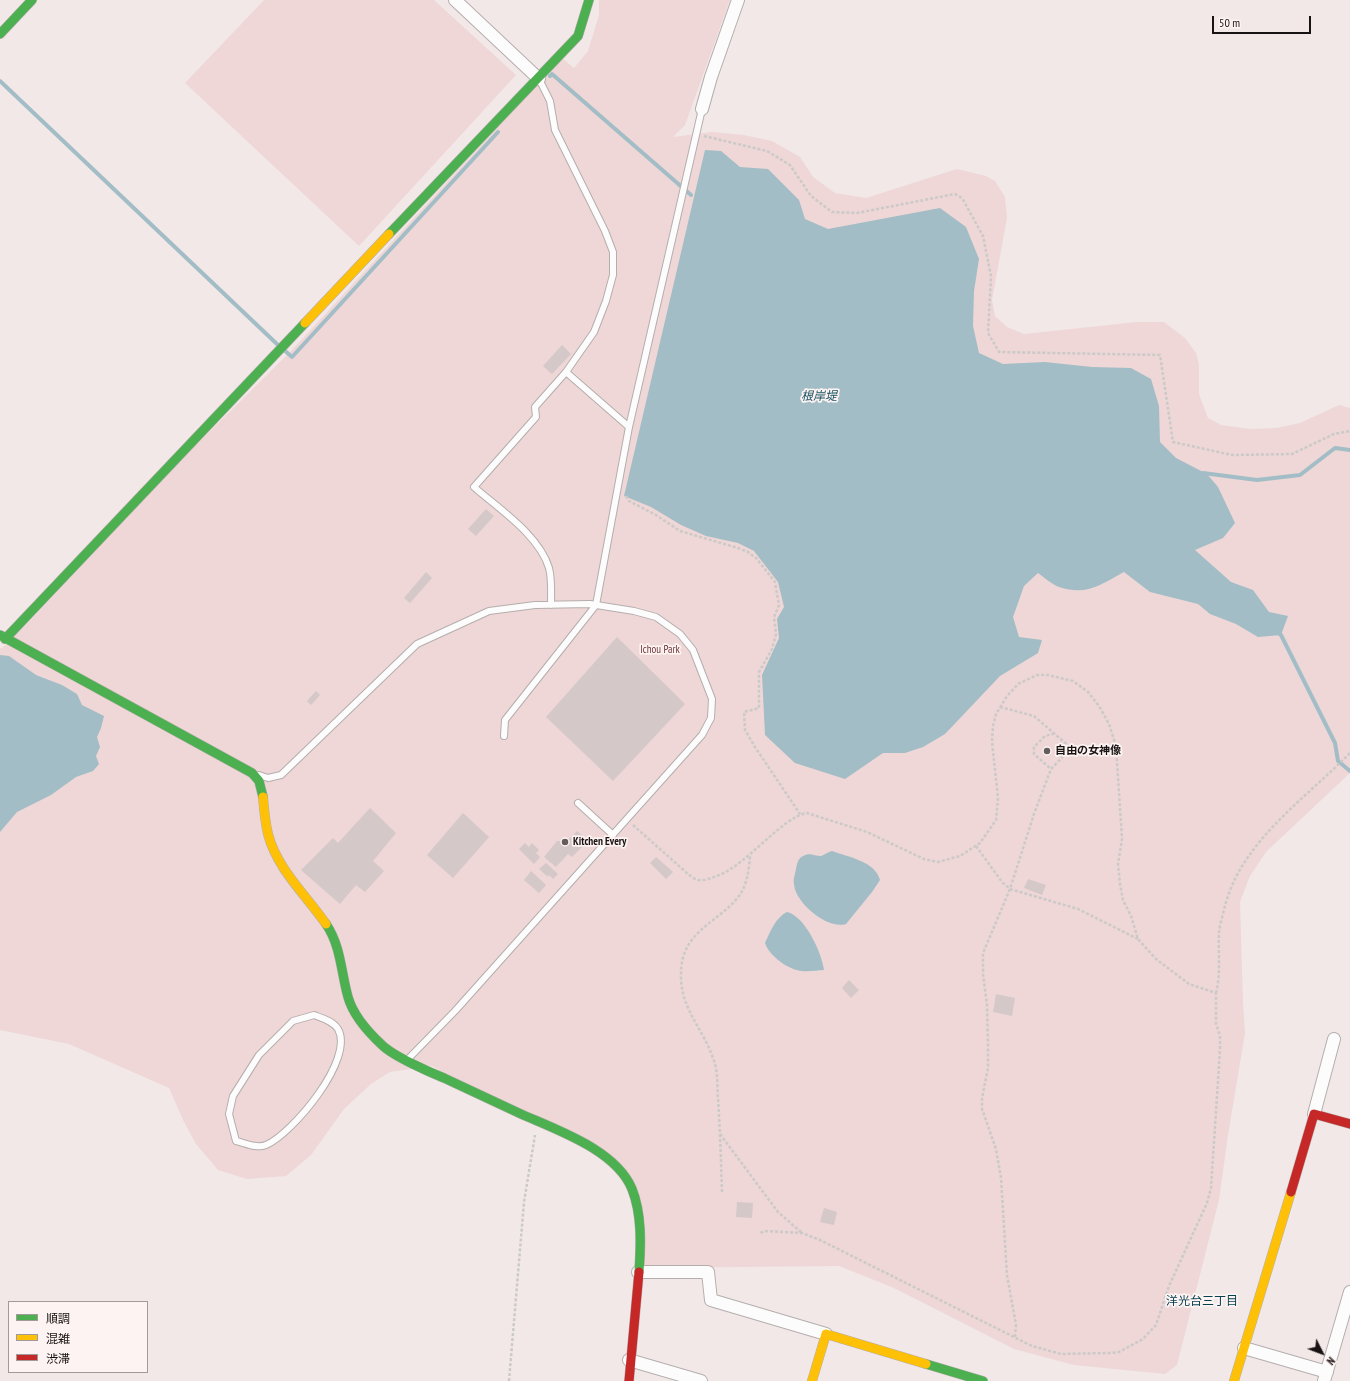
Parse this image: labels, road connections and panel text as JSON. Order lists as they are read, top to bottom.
{
  "districts": ["洋光台三丁目"],
  "water": ["根岸堤"],
  "parks": ["Ichou Park"],
  "places": ["自由の女神像", "Kitchen Every"],
  "legend": ["順調", "混雑", "渋滞"],
  "scale_bar": "50 m",
  "north": "bottom right"
}
